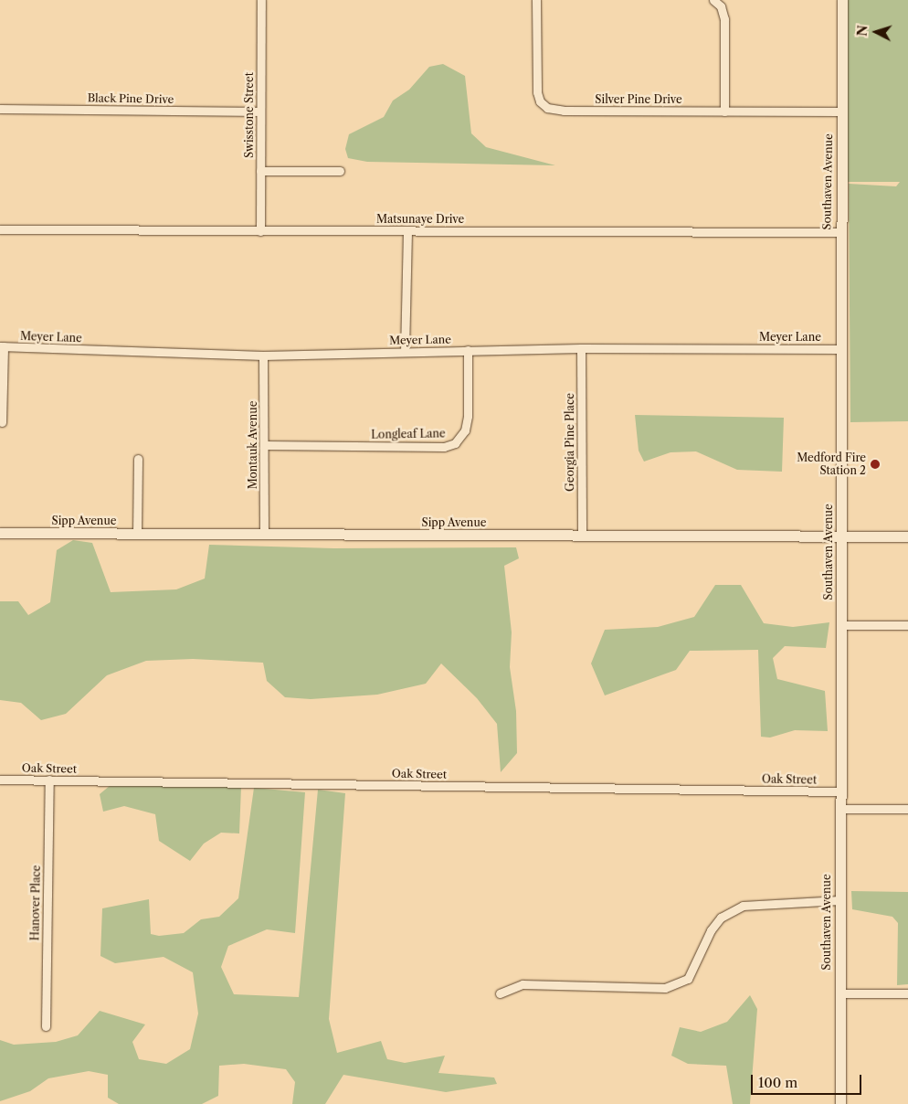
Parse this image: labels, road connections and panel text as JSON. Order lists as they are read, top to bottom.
{
  "streets": {
    "street": [
      "Black Pine Drive",
      "Silver Pine Drive",
      "Swisstone Street",
      "Southaven Avenue",
      "Matsunaye Drive",
      "Meyer Lane",
      "Longleaf Lane",
      "Georgia Pine Place",
      "Montauk Avenue",
      "Sipp Avenue",
      "Oak Street",
      "Hanover Place"
    ]
  },
  "crossings": [
    ["Black Pine Drive", "Swisstone Street"],
    ["Silver Pine Drive", "Southaven Avenue"],
    ["Swisstone Street", "Matsunaye Drive"],
    ["Southaven Avenue", "Matsunaye Drive"],
    ["Southaven Avenue", "Meyer Lane"],
    ["Southaven Avenue", "Sipp Avenue"],
    ["Southaven Avenue", "Oak Street"],
    ["Meyer Lane", "Longleaf Lane"],
    ["Meyer Lane", "Georgia Pine Place"],
    ["Meyer Lane", "Montauk Avenue"],
    ["Longleaf Lane", "Montauk Avenue"],
    ["Georgia Pine Place", "Sipp Avenue"],
    ["Montauk Avenue", "Sipp Avenue"],
    ["Oak Street", "Hanover Place"]
  ],
  "places": ["Medford Fire Station 2"],
  "scale_bar": "100 m",
  "north": "left"
}
